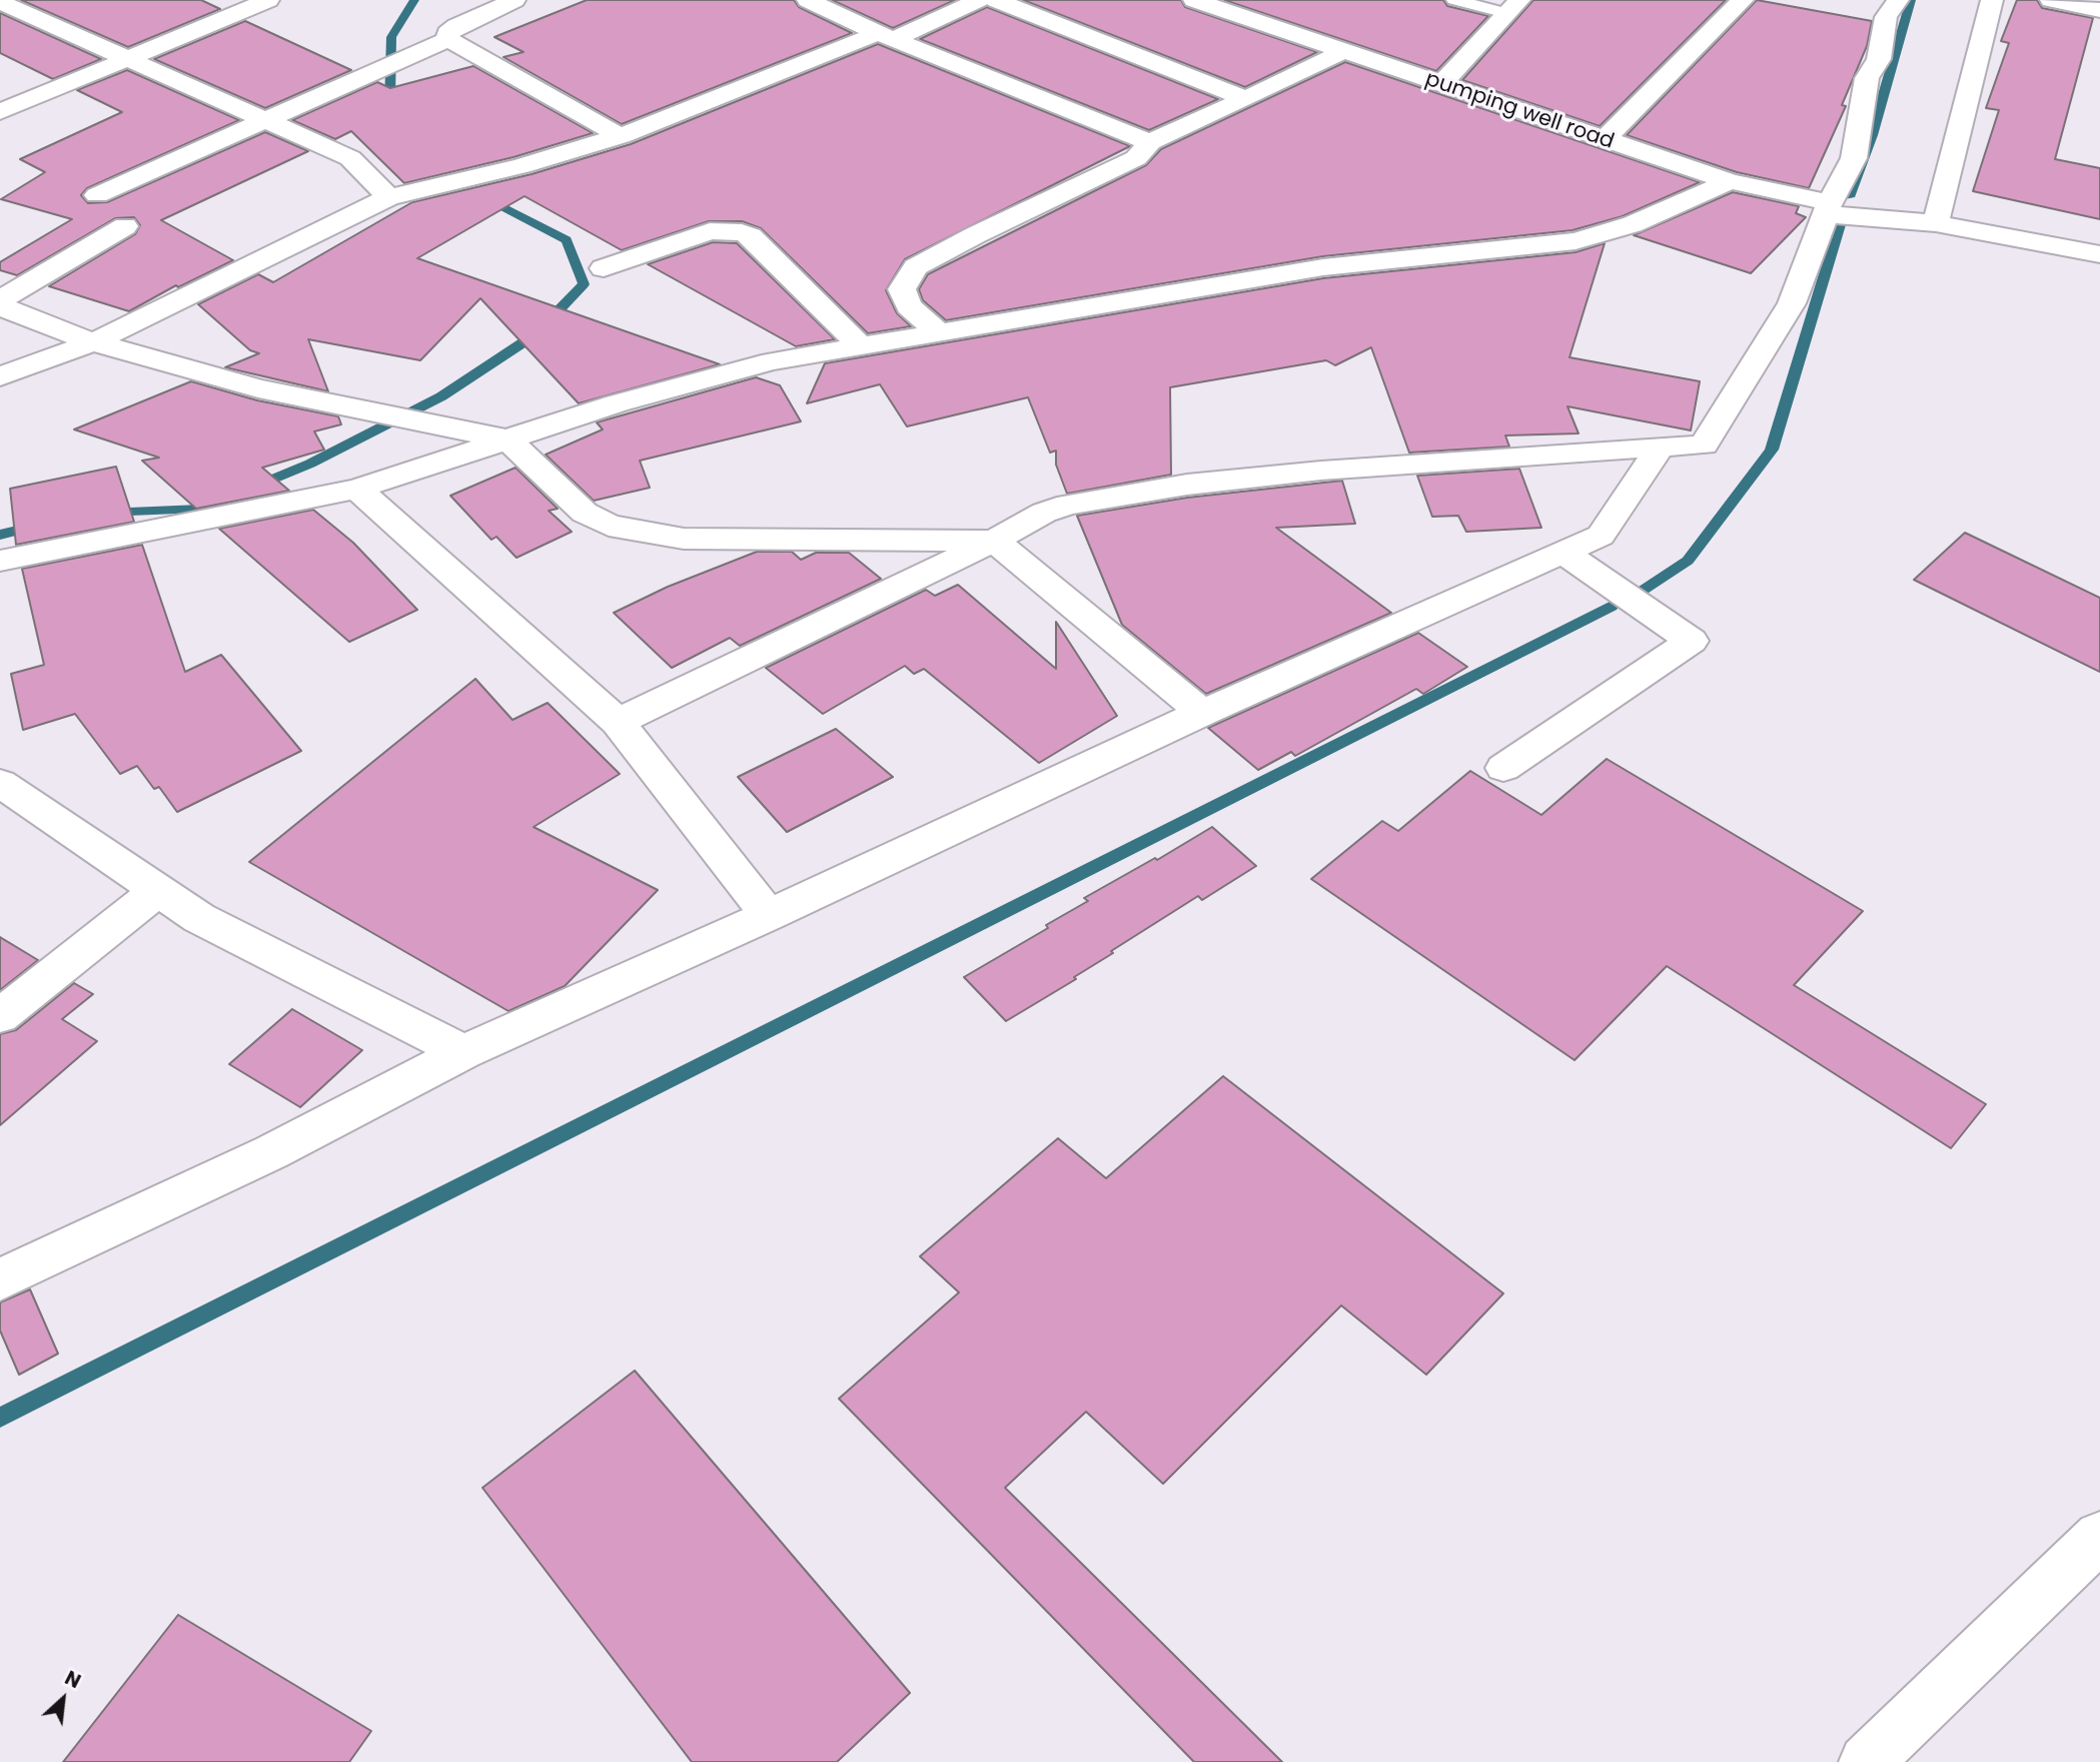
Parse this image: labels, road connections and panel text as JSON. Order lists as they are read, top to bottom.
{
  "streets": {
    "street": ["pumping well road"]
  },
  "north": "top right"
}
